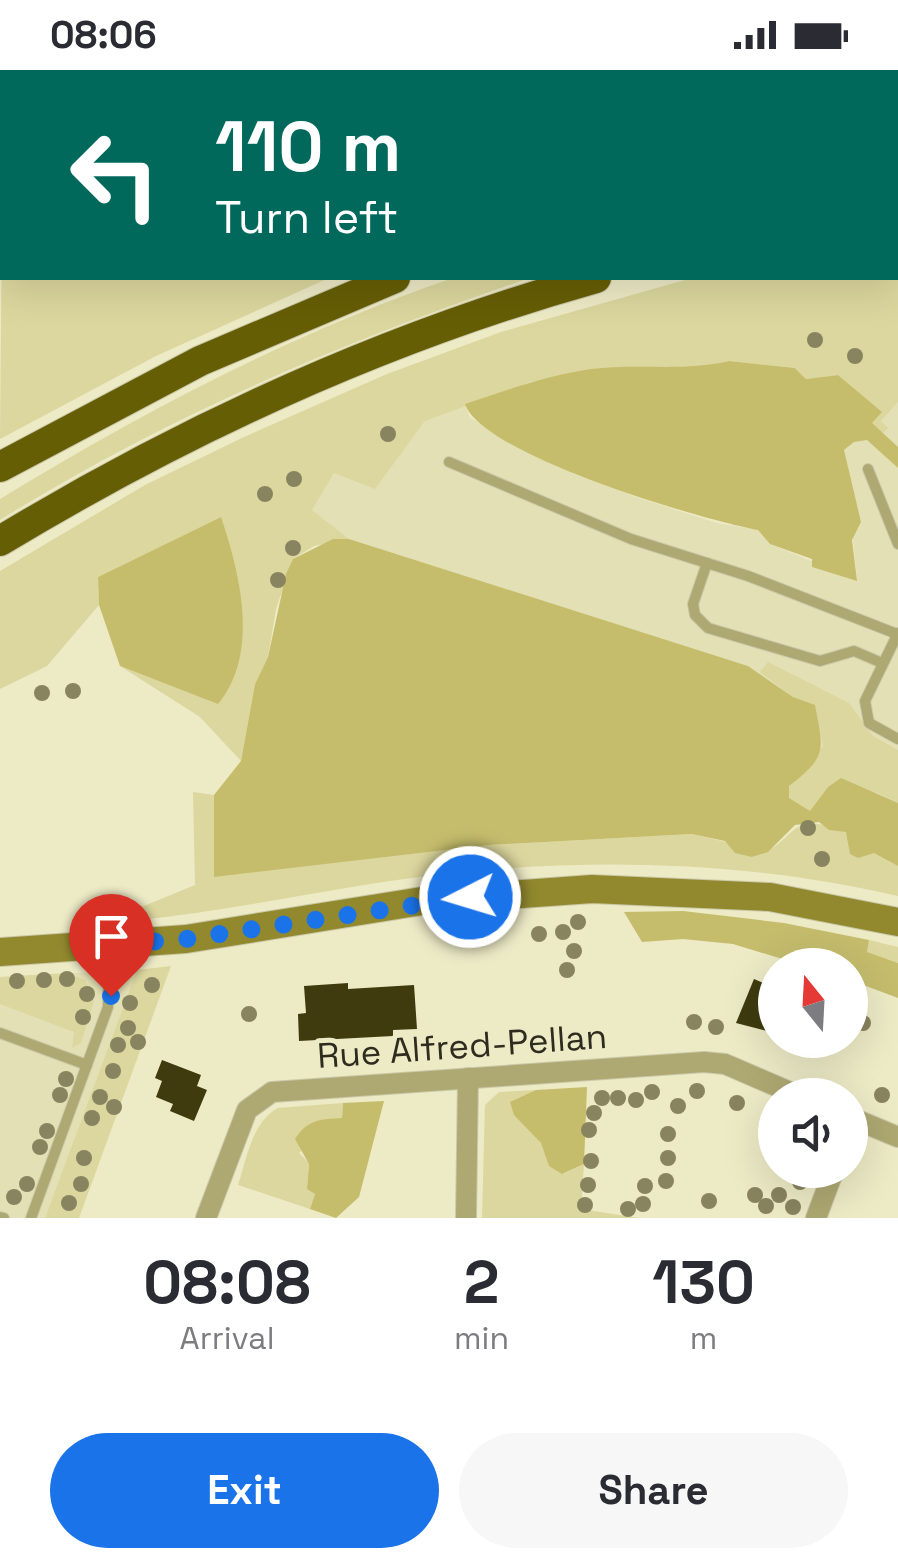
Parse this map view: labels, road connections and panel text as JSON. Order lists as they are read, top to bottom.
{
  "streets": {
    "street": ["Rue Alfred-Pellan"]
  },
  "north": "top",
  "page": {
    "status": "08:06",
    "turn": ["110 m", "Turn left"],
    "eta": [
      "08:08",
      "Arrival",
      "2",
      "min",
      "130",
      "m"
    ],
    "buttons": ["Exit", "Share"]
  }
}
